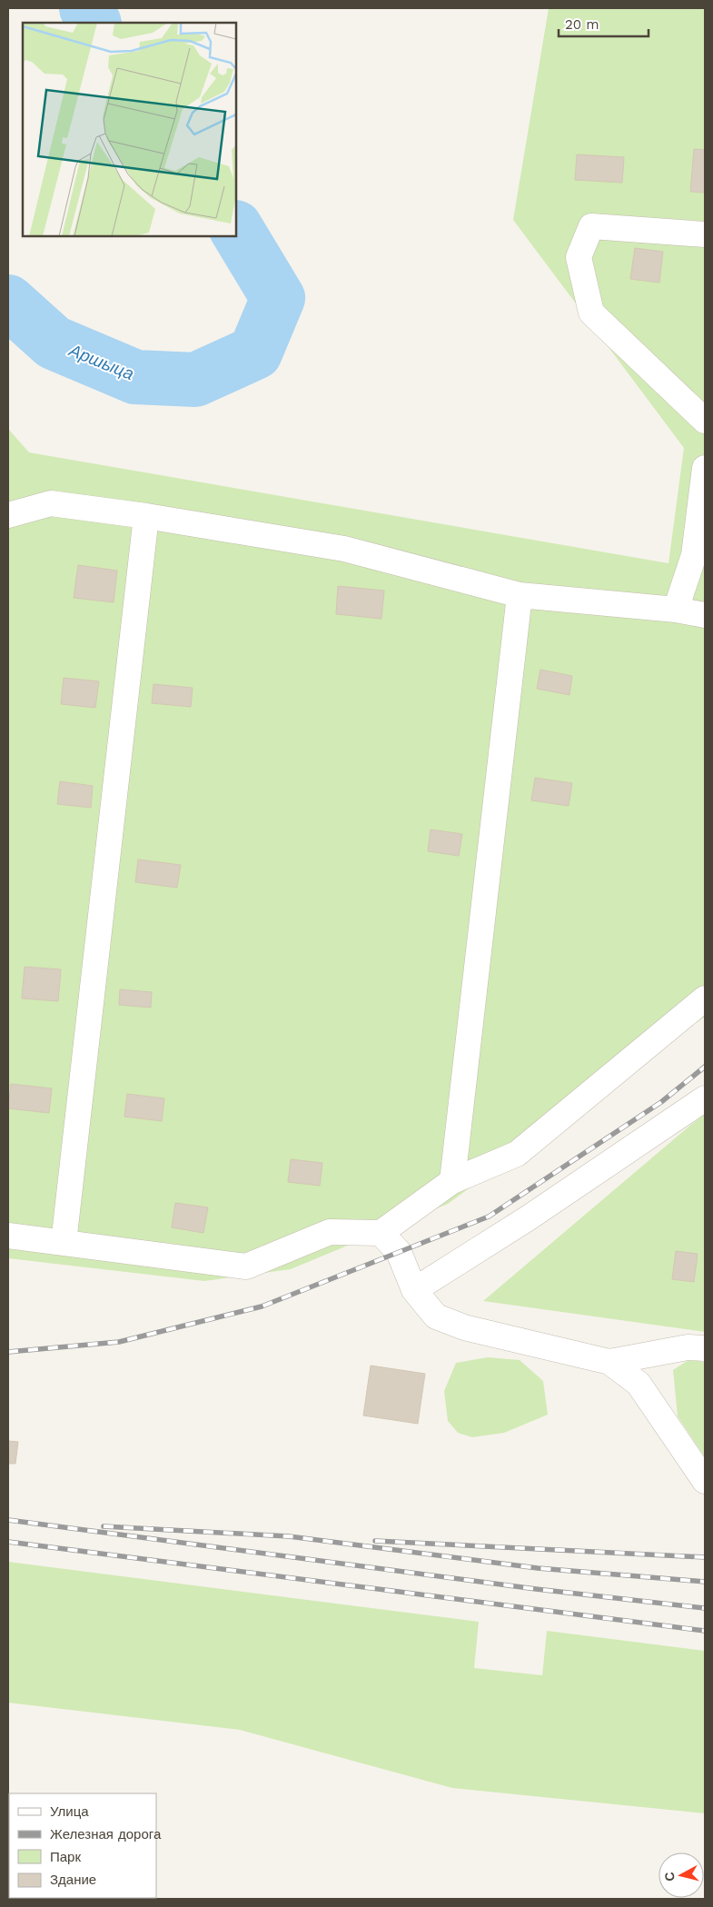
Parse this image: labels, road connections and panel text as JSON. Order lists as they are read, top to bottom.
{
  "water": ["Аршыца"],
  "legend": [
    "Улица",
    "Железная дорога",
    "Парк",
    "Здание"
  ],
  "scale_bar": "20 m",
  "north": "left"
}
